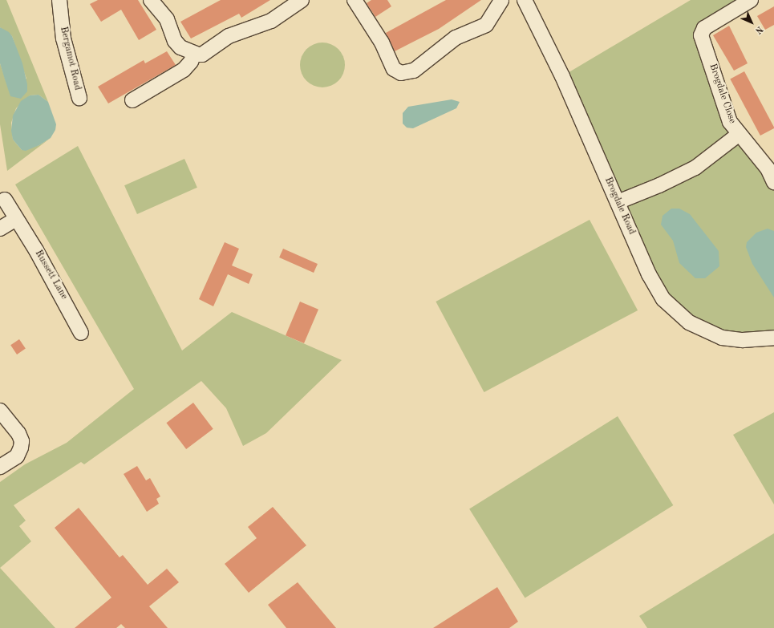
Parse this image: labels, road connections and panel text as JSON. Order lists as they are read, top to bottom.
{
  "streets": {
    "street": [
      "Bergamot Road",
      "Brogdale Close",
      "Brogdale Road",
      "Russett Lane"
    ]
  },
  "crossings": [
    ["Brogdale Close", "Brogdale Road"]
  ],
  "north": "bottom right"
}
